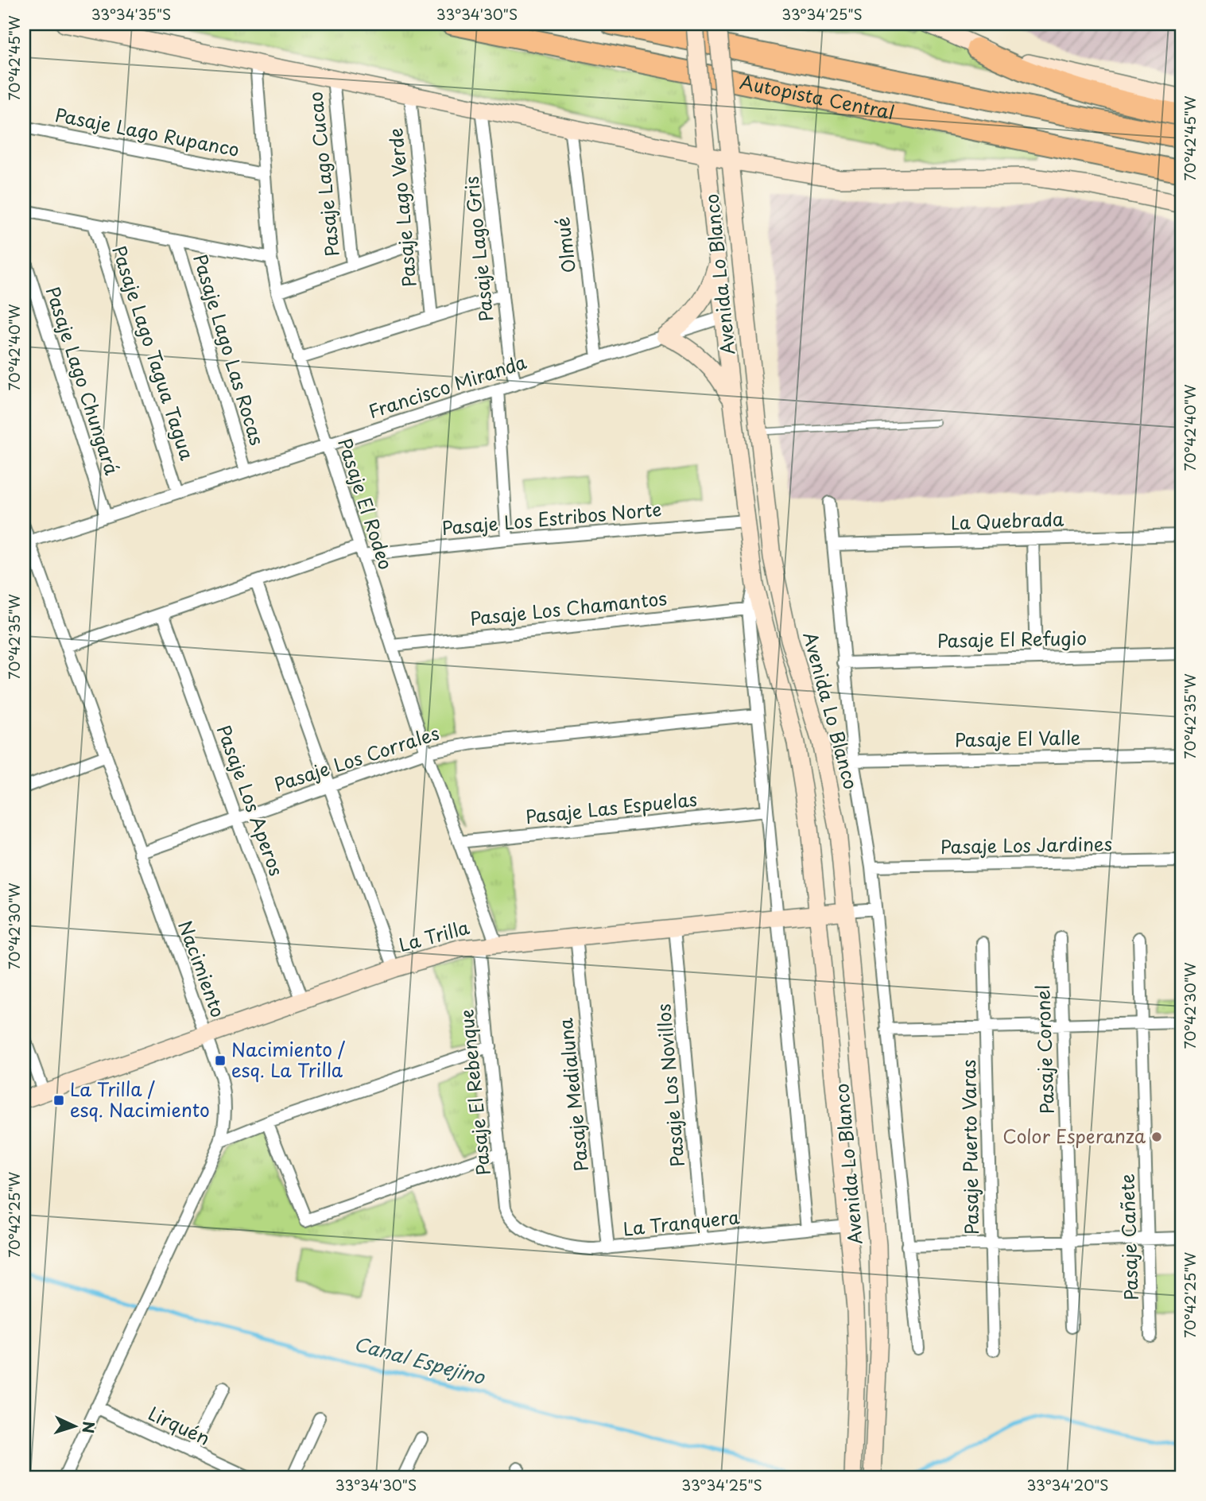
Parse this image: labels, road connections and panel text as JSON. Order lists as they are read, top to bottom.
{
  "streets": {
    "highway": ["Autopista Central"],
    "main road": ["Avenida Lo Blanco", "La Trilla"],
    "street": [
      "Pasaje Lago Rupanco",
      "Pasaje Lago Cucao",
      "Pasaje Lago Verde",
      "Olmué",
      "Pasaje Lago Gris",
      "Pasaje Lago Las Rocas",
      "Pasaje Lago Tagua Tagua",
      "Pasaje Lago Chungará",
      "Francisco Miranda",
      "Pasaje El Rodeo",
      "Pasaje Los Estribos Norte",
      "La Quebrada",
      "Pasaje Los Chamantos",
      "Pasaje El Refugio",
      "Pasaje El Valle",
      "Pasaje Los Corrales",
      "Pasaje Los Aperos",
      "Pasaje Las Espuelas",
      "Pasaje Los Jardines",
      "Nacimiento",
      "Pasaje Coronel",
      "Pasaje Los Novillos",
      "Pasaje El Rebenque",
      "Pasaje Medialuna",
      "Pasaje Puerto Varas",
      "La Tranquera",
      "Pasaje Cañete",
      "Lirquén"
    ]
  },
  "crossings": [
    ["Pasaje Lago Rupanco", "Pasaje El Rodeo"],
    ["Olmué", "Francisco Miranda"],
    ["Pasaje Lago Gris", "Francisco Miranda"],
    ["Avenida Lo Blanco", "Francisco Miranda"],
    ["Avenida Lo Blanco", "Pasaje Los Estribos Norte"],
    ["Avenida Lo Blanco", "La Quebrada"],
    ["Avenida Lo Blanco", "Pasaje Los Chamantos"],
    ["Avenida Lo Blanco", "Pasaje El Refugio"],
    ["Avenida Lo Blanco", "Pasaje El Valle"],
    ["Avenida Lo Blanco", "Pasaje Los Corrales"],
    ["Avenida Lo Blanco", "Pasaje Las Espuelas"],
    ["Avenida Lo Blanco", "Pasaje Los Jardines"],
    ["Avenida Lo Blanco", "La Trilla"],
    ["Avenida Lo Blanco", "La Tranquera"],
    ["Pasaje Lago Las Rocas", "Francisco Miranda"],
    ["Pasaje Lago Tagua Tagua", "Francisco Miranda"],
    ["Pasaje Lago Chungará", "Francisco Miranda"],
    ["Francisco Miranda", "Pasaje El Rodeo"],
    ["Francisco Miranda", "Nacimiento"],
    ["Pasaje El Rodeo", "Pasaje Los Estribos Norte"],
    ["Pasaje El Rodeo", "Pasaje Los Chamantos"],
    ["Pasaje El Rodeo", "Pasaje Los Corrales"],
    ["Pasaje El Rodeo", "Pasaje Las Espuelas"],
    ["Pasaje El Rodeo", "La Trilla"],
    ["Pasaje Los Estribos Norte", "Pasaje Los Aperos"],
    ["Pasaje Los Estribos Norte", "Nacimiento"],
    ["Pasaje Los Corrales", "Pasaje Los Aperos"],
    ["Pasaje Los Corrales", "Nacimiento"],
    ["Pasaje Los Aperos", "La Trilla"],
    ["La Trilla", "Nacimiento"],
    ["La Trilla", "Pasaje Los Novillos"],
    ["La Trilla", "Pasaje El Rebenque"],
    ["La Trilla", "Pasaje Medialuna"],
    ["Nacimiento", "Lirquén"],
    ["Pasaje Los Novillos", "La Tranquera"],
    ["Pasaje El Rebenque", "La Tranquera"],
    ["Pasaje Medialuna", "La Tranquera"]
  ],
  "water": ["Canal Espejino"],
  "places": {
    "transit": ["Nacimiento / esq. La Trilla", "La Trilla / esq. Nacimiento"],
    "other": ["Color Esperanza"]
  },
  "north": "right",
  "coordinates": [
    "33°34'35\"S",
    "33°34'30\"S",
    "33°34'25\"S",
    "70°42'45\"W",
    "70°42'40\"W",
    "70°42'35\"W",
    "70°42'30\"W",
    "70°42'25\"W",
    "33°34'20\"S"
  ]
}
